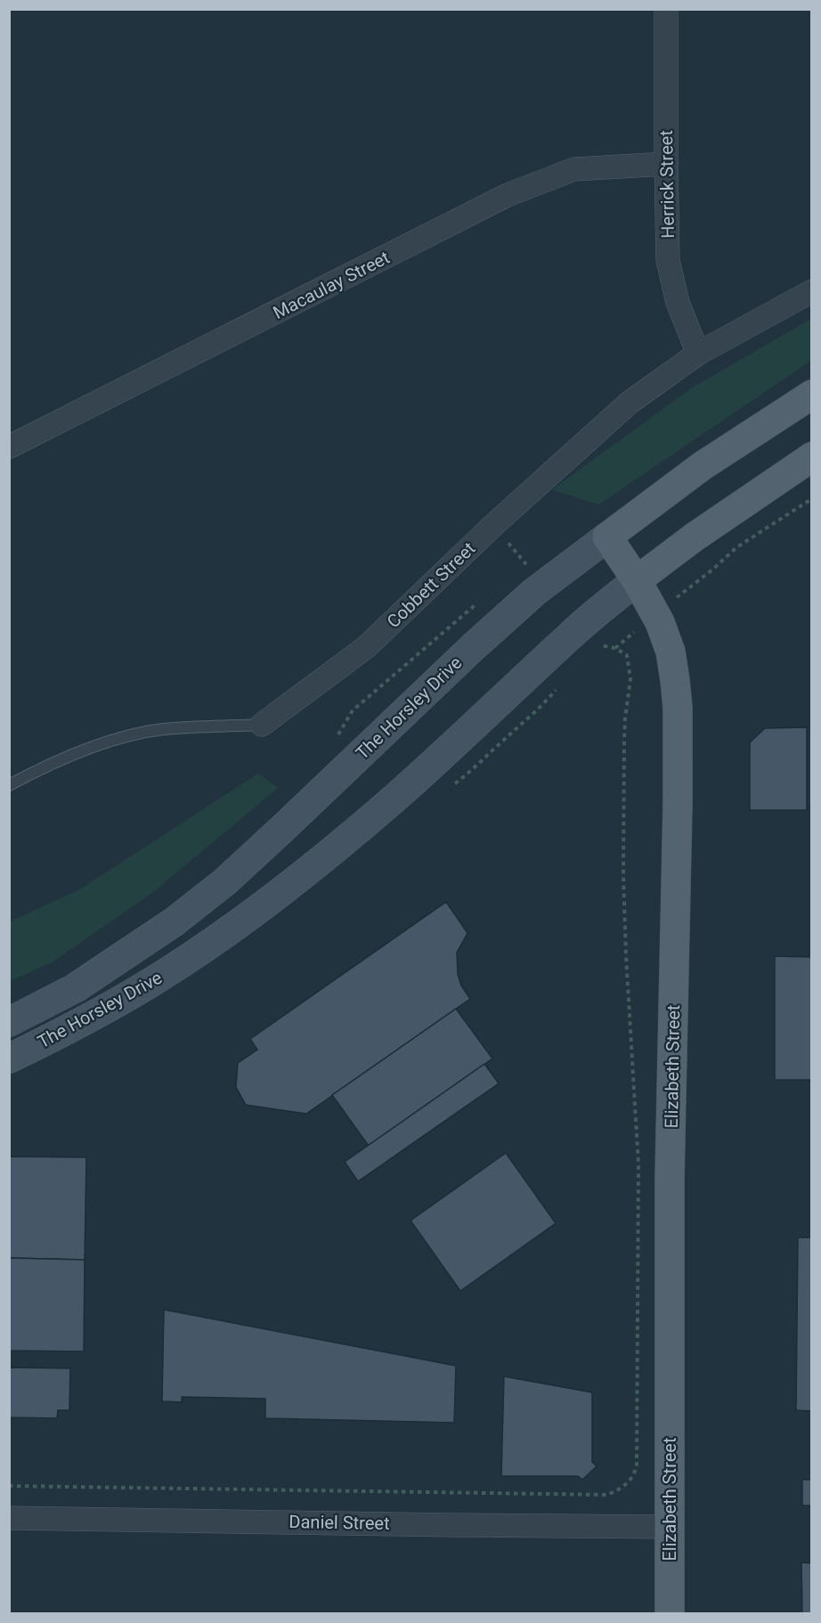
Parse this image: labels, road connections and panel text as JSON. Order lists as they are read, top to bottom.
{
  "streets": {
    "main road": ["The Horsley Drive", "Elizabeth Street"],
    "street": [
      "Herrick Street",
      "Macaulay Street",
      "Cobbett Street",
      "Daniel Street"
    ]
  },
  "crossings": [
    ["Herrick Street", "Macaulay Street"],
    ["Herrick Street", "Cobbett Street"],
    ["The Horsley Drive", "Elizabeth Street"],
    ["Elizabeth Street", "Daniel Street"]
  ]
}
